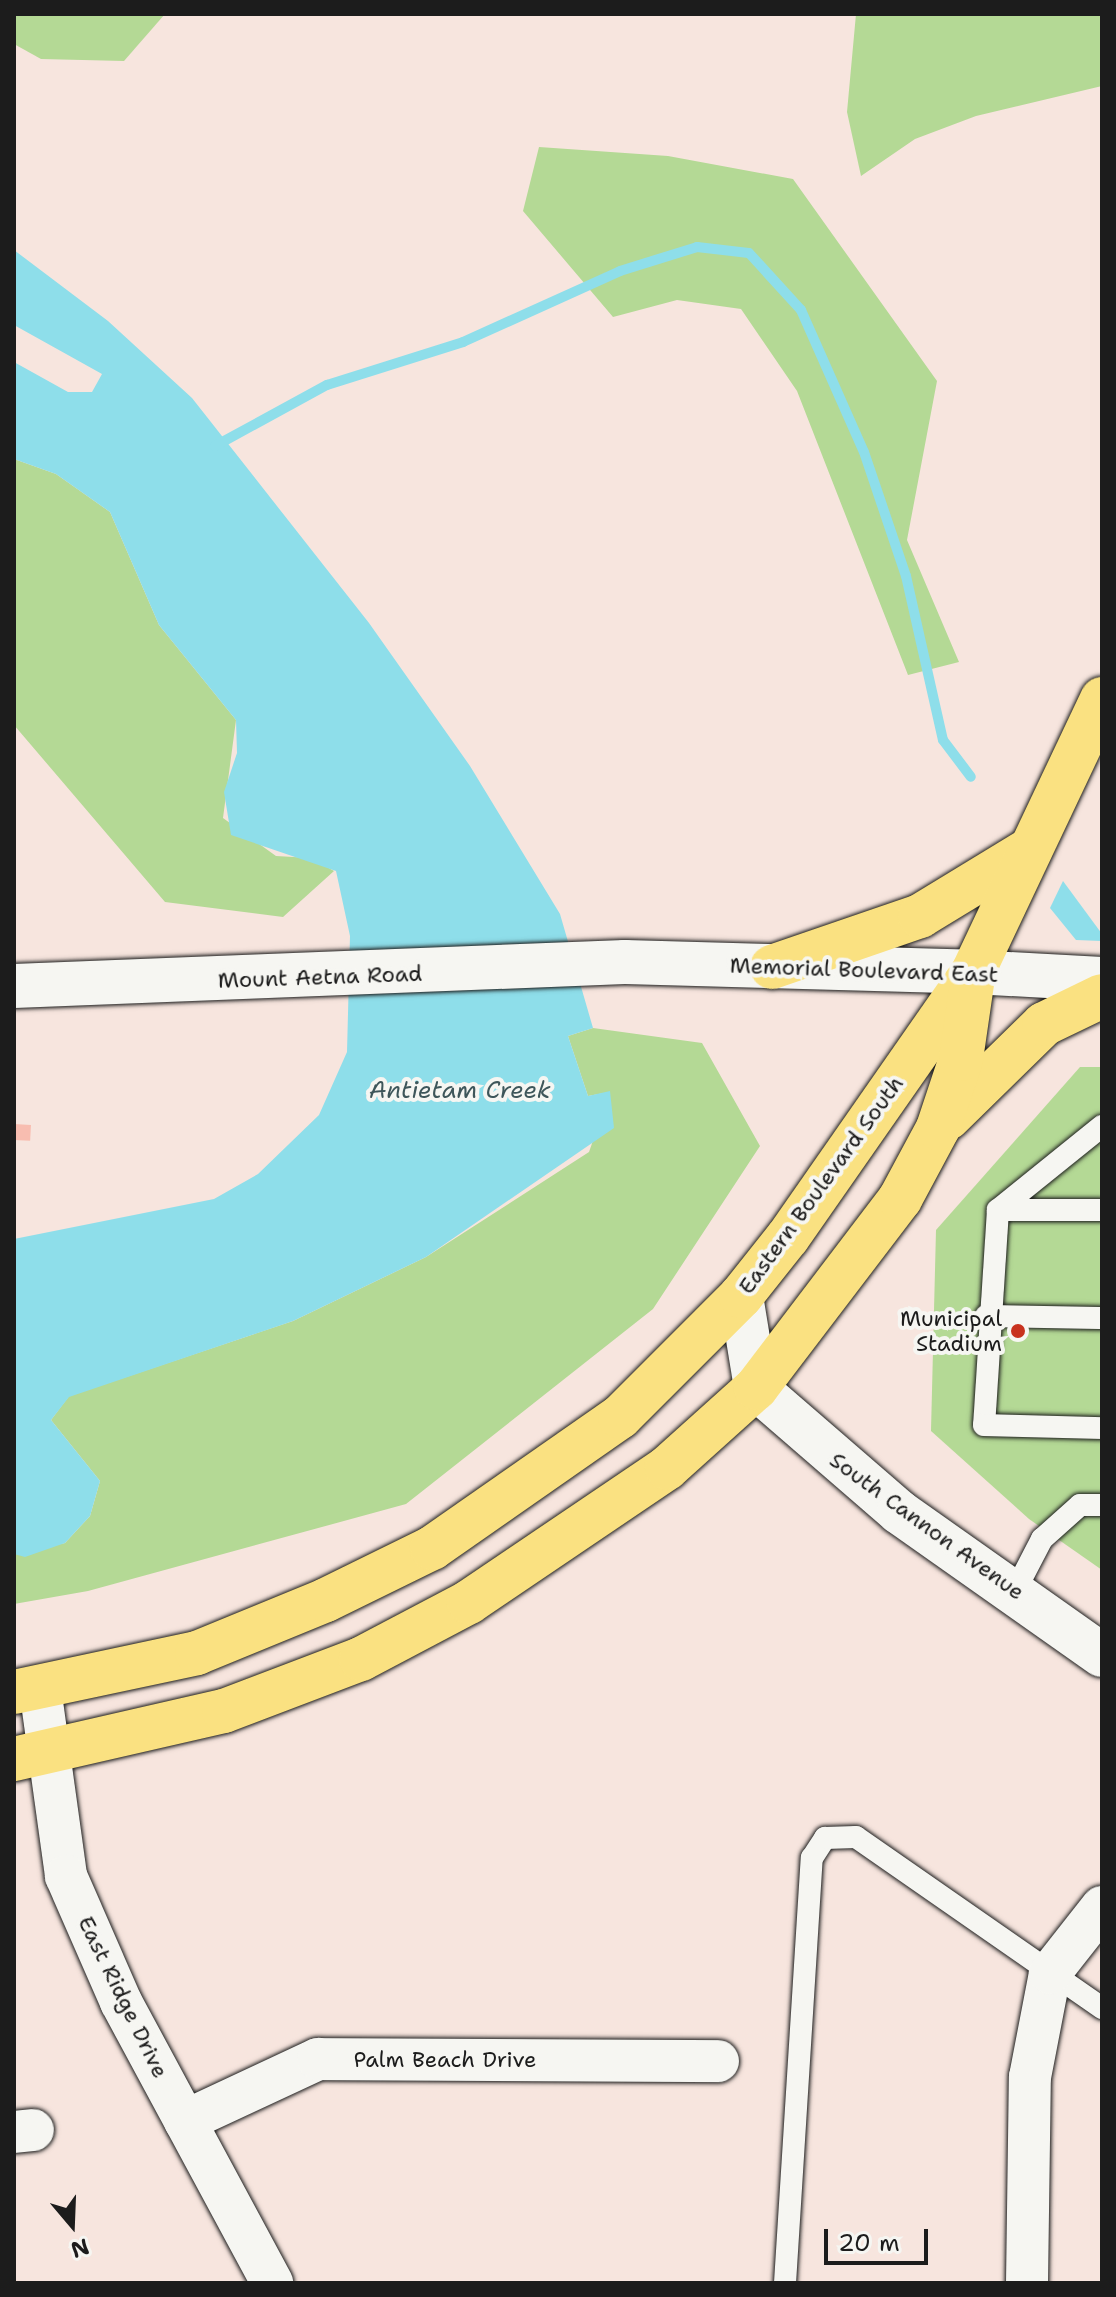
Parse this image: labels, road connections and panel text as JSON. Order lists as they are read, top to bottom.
{
  "streets": {
    "main road": ["Eastern Boulevard South"],
    "street": [
      "Memorial Boulevard East",
      "Mount Aetna Road",
      "South Cannon Avenue",
      "East Ridge Drive",
      "Palm Beach Drive"
    ]
  },
  "crossings": [
    ["Memorial Boulevard East", "Mount Aetna Road"],
    ["Memorial Boulevard East", "Eastern Boulevard South"],
    ["Eastern Boulevard South", "South Cannon Avenue"],
    ["Eastern Boulevard South", "East Ridge Drive"],
    ["East Ridge Drive", "Palm Beach Drive"]
  ],
  "water": ["Antietam Creek"],
  "places": ["Municipal Stadium"],
  "scale_bar": "20 m",
  "north": "bottom"
}
